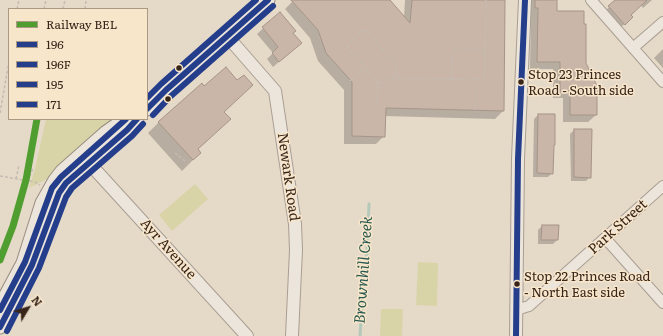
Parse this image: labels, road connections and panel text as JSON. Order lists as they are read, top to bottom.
{
  "streets": {
    "street": ["Newark Road", "Park Street", "Ayr Avenue"]
  },
  "water": ["Brownhill Creek"],
  "places": ["Stop 23 Princes Road - South side", "Stop 22 Princes Road - North East side"],
  "lines": [
    "transit line 196",
    "transit line 195",
    "transit line 171",
    "transit line 196F",
    "rail line BEL"
  ],
  "legend": [
    "Railway BEL",
    "196",
    "196F",
    "195",
    "171"
  ],
  "north": "top right"
}
